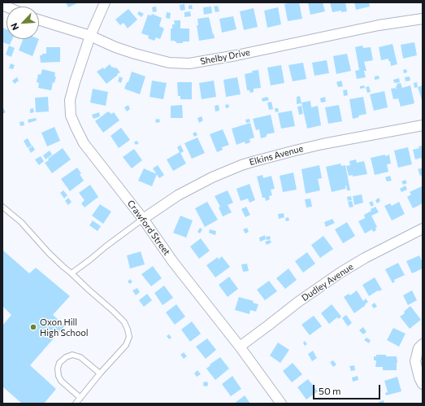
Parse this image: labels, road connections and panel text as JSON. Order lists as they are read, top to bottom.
{
  "streets": {
    "street": [
      "Shelby Drive",
      "Elkins Avenue",
      "Crawford Street",
      "Dudley Avenue"
    ]
  },
  "crossings": [
    ["Shelby Drive", "Crawford Street"],
    ["Elkins Avenue", "Crawford Street"],
    ["Crawford Street", "Dudley Avenue"]
  ],
  "places": ["Oxon Hill High School"],
  "scale_bar": "50 m",
  "north": "bottom left"
}
